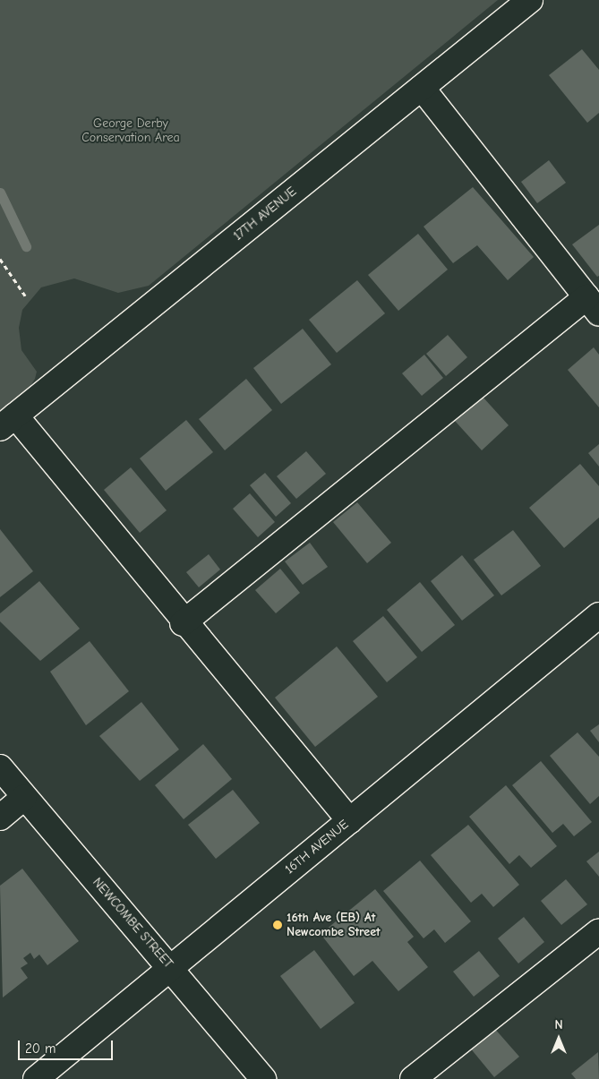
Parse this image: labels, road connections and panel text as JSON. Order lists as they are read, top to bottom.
{
  "streets": {
    "street": ["17TH AVENUE", "16TH AVENUE", "NEWCOMBE STREET"]
  },
  "crossings": [
    ["16TH AVENUE", "NEWCOMBE STREET"]
  ],
  "parks": ["George Derby Conservation Area"],
  "places": ["16th Ave (EB) At Newcombe Street"],
  "scale_bar": "20 m",
  "north": "top"
}
